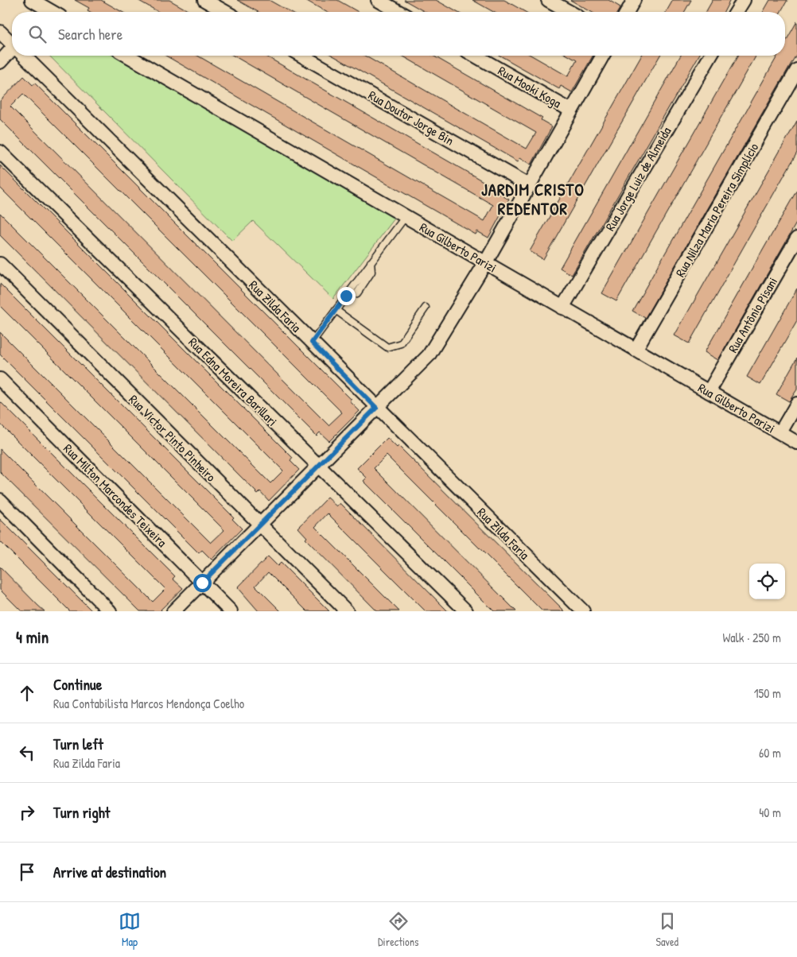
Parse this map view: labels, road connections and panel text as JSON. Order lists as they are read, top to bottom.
{
  "streets": {
    "street": [
      "Rua Mooki Koga",
      "Rua Doutor Jorge Bin",
      "Rua Jorge Luiz de Almeida",
      "Rua Nilza Maria Pereira Simplício",
      "Rua Gilberto Parizi",
      "Rua Zilda Faria",
      "Rua Antônio Pisani",
      "Rua Edna Moreira Barillari",
      "Rua Victor Pinto Pinheiro",
      "Rua Milton Marcondes Teixeira"
    ]
  },
  "crossings": [
    ["Rua Jorge Luiz de Almeida", "Rua Gilberto Parizi"],
    ["Rua Nilza Maria Pereira Simplício", "Rua Gilberto Parizi"],
    ["Rua Gilberto Parizi", "Rua Antônio Pisani"]
  ],
  "districts": ["JARDIM CRISTO REDENTOR"],
  "page": {
    "search": "Search here",
    "heading": ["4 min", "Walk · 250 m"],
    "list": [
      ["Continue", "Rua Contabilista Marcos Mendonça Coelho", "150 m"],
      ["Turn left", "Rua Zilda Faria", "60 m"],
      ["Turn right", "40 m"],
      "Arrive at destination"
    ],
    "nav": ["Map", "Directions", "Saved"]
  }
}
